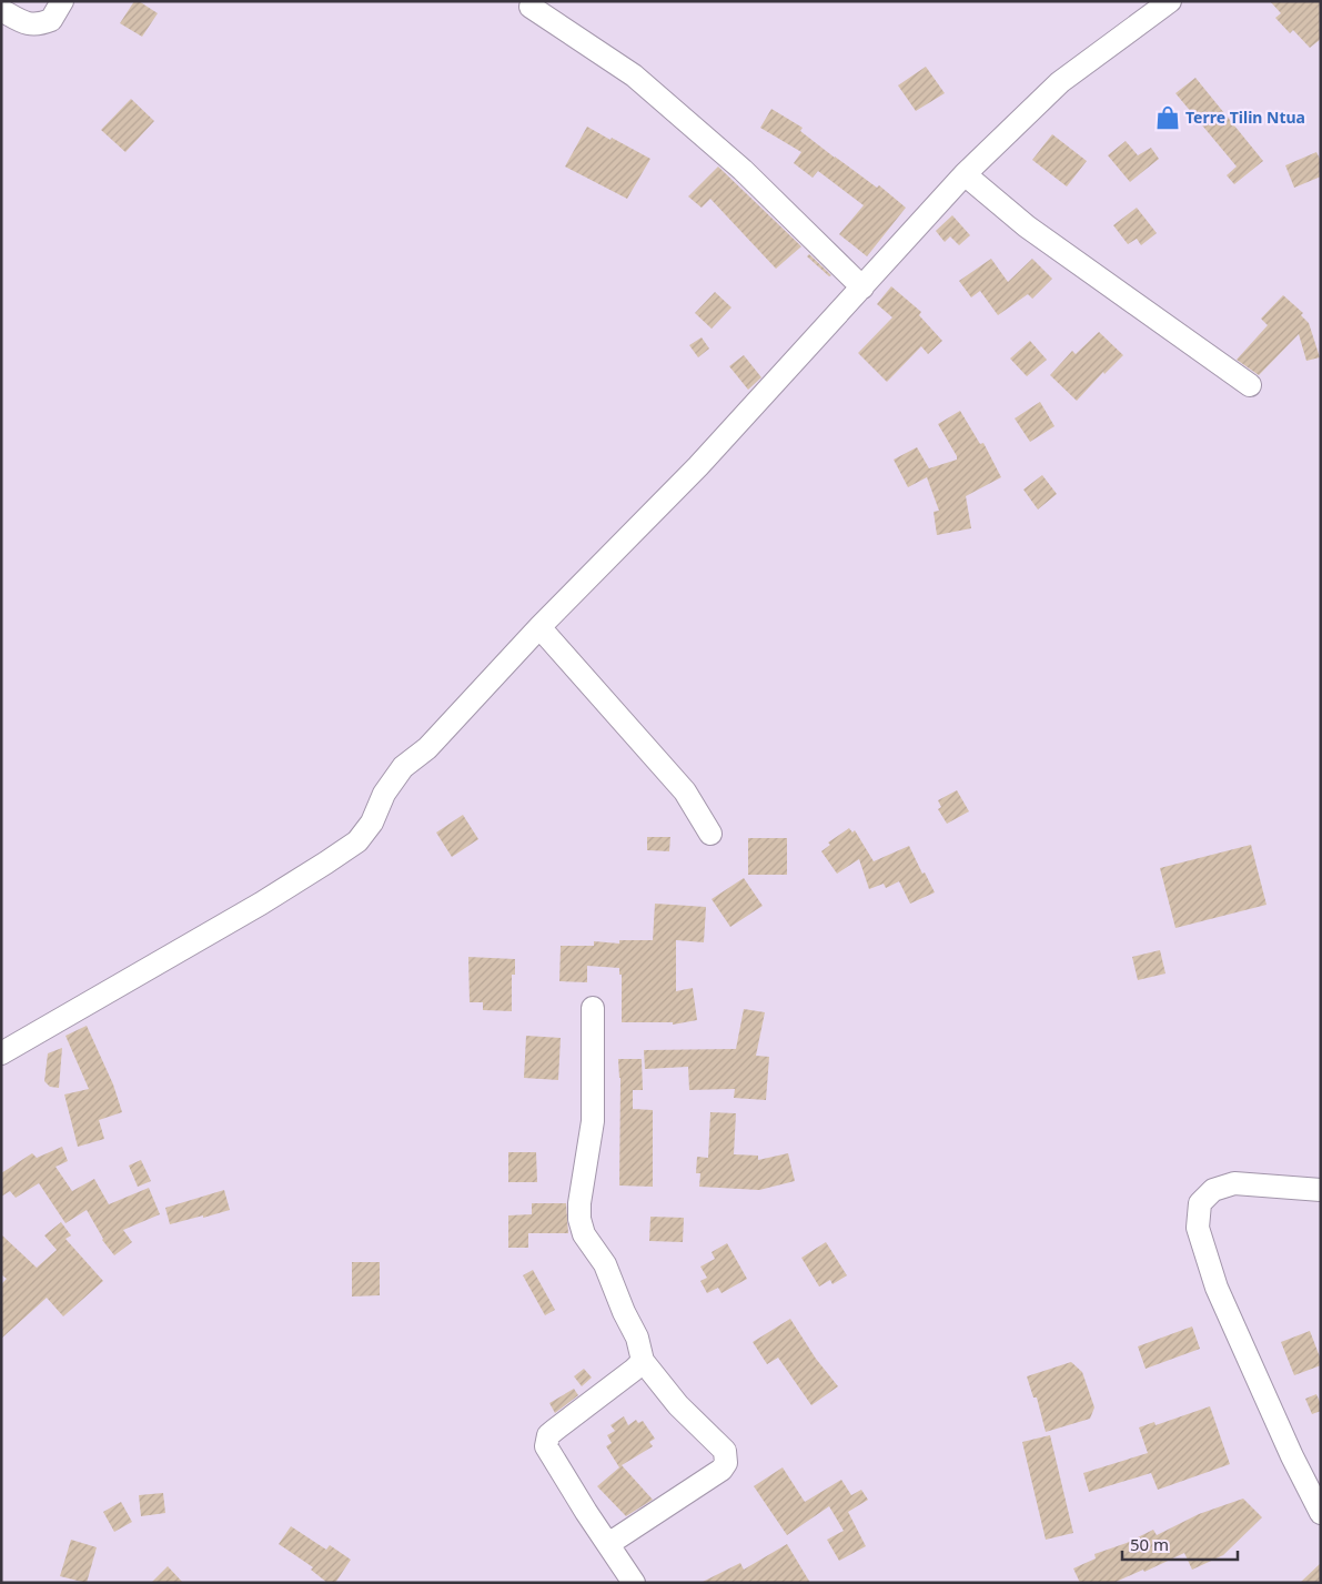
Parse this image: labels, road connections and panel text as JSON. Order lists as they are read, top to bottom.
{
  "places": {
    "shop": ["Terre Tilin Ntua"]
  },
  "scale_bar": "50 m"
}
